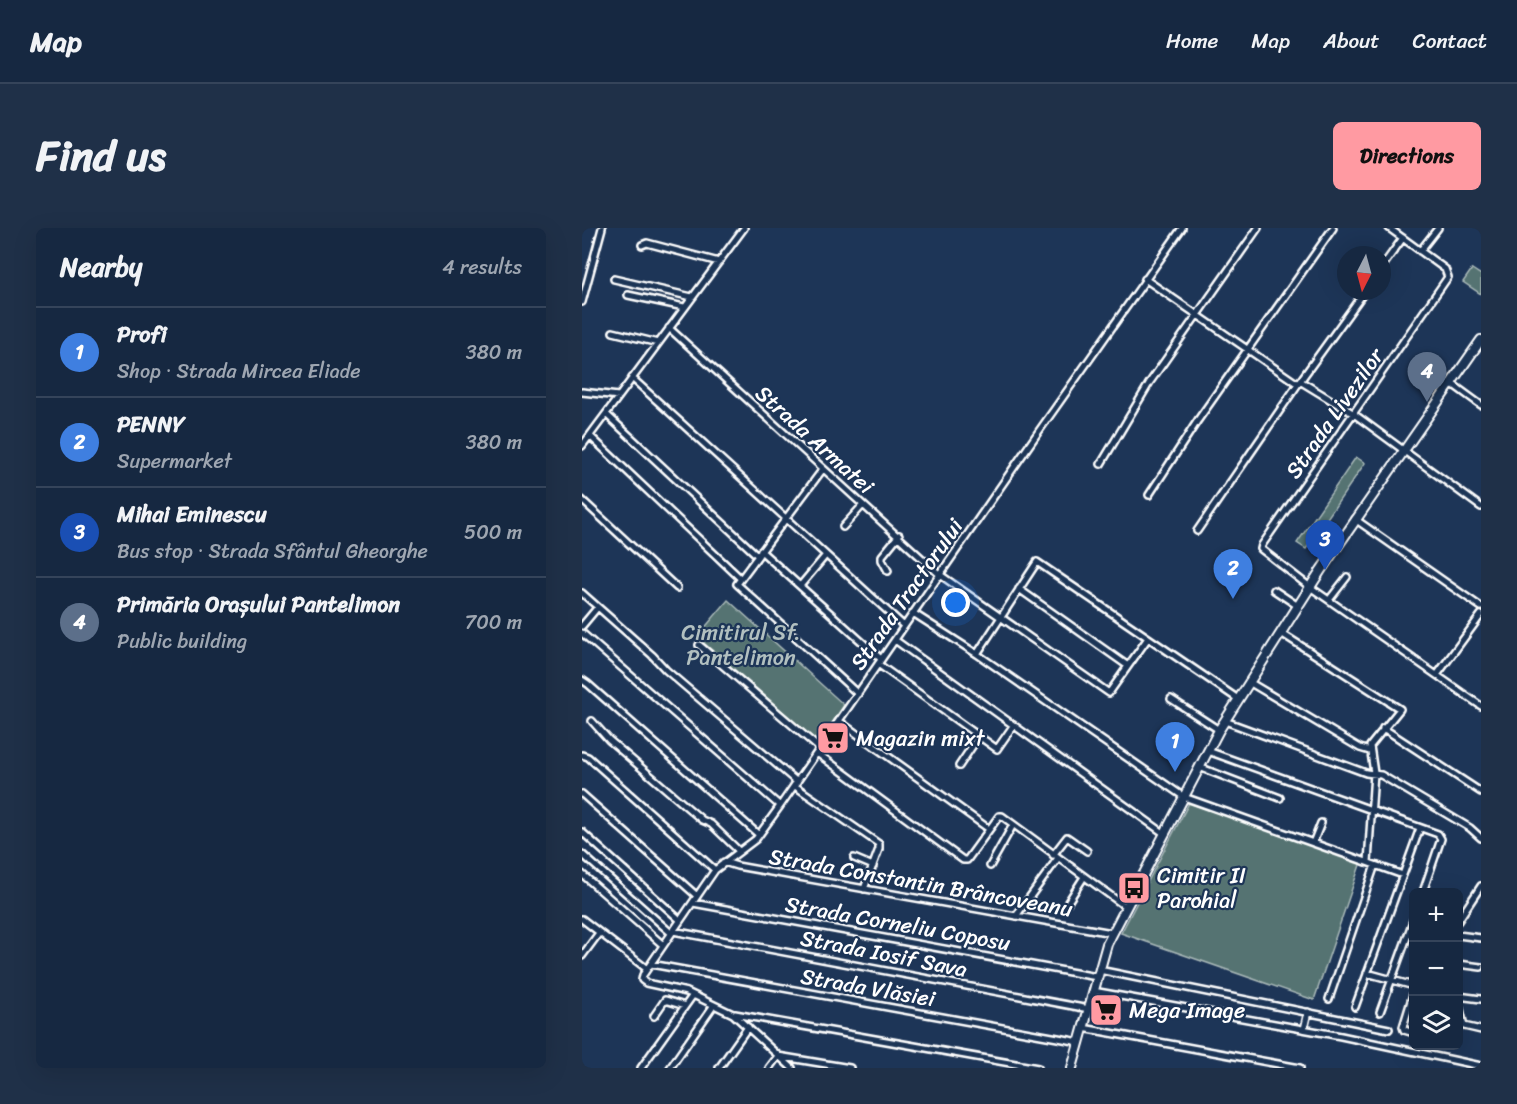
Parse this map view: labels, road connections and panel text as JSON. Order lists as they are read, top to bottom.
{
  "streets": {
    "street": [
      "Strada Livezilor",
      "Strada Armatei",
      "Strada Tractorului",
      "Strada Constantin Brâncoveanu",
      "Strada Corneliu Coposu",
      "Strada Iosif Sava",
      "Strada Vlăsiei"
    ]
  },
  "crossings": [
    ["Strada Armatei", "Strada Tractorului"],
    ["Strada Tractorului", "Strada Constantin Brâncoveanu"],
    ["Strada Tractorului", "Strada Corneliu Coposu"],
    ["Strada Tractorului", "Strada Iosif Sava"],
    ["Strada Tractorului", "Strada Vlăsiei"]
  ],
  "parks": ["Cimitirul Sf. Pantelimon"],
  "places": {
    "supermarket": ["Magazin mixt", "Mega Image"],
    "bus stop": ["Cimitir II Parohial"]
  },
  "north": "bottom",
  "page": {
    "header": "Map",
    "nav": [
      "Home",
      "Map",
      "About",
      "Contact"
    ],
    "title": "Find us",
    "buttons": "Directions",
    "heading": ["Nearby", "4 results"],
    "list": [
      {
        "mark": "1",
        "name": "Profi",
        "note": "Shop · Strada Mircea Eliade",
        "value": "380 m"
      },
      {
        "mark": "2",
        "name": "PENNY",
        "note": "Supermarket",
        "value": "380 m"
      },
      {
        "mark": "3",
        "name": "Mihai Eminescu",
        "note": "Bus stop · Strada Sfântul Gheorghe",
        "value": "500 m"
      },
      {
        "mark": "4",
        "name": "Primăria Orașului Pantelimon",
        "note": "Public building",
        "value": "700 m"
      }
    ],
    "pins": [
      "4",
      "3",
      "2",
      "1"
    ],
    "map_buttons": ["+", "−"]
  }
}
